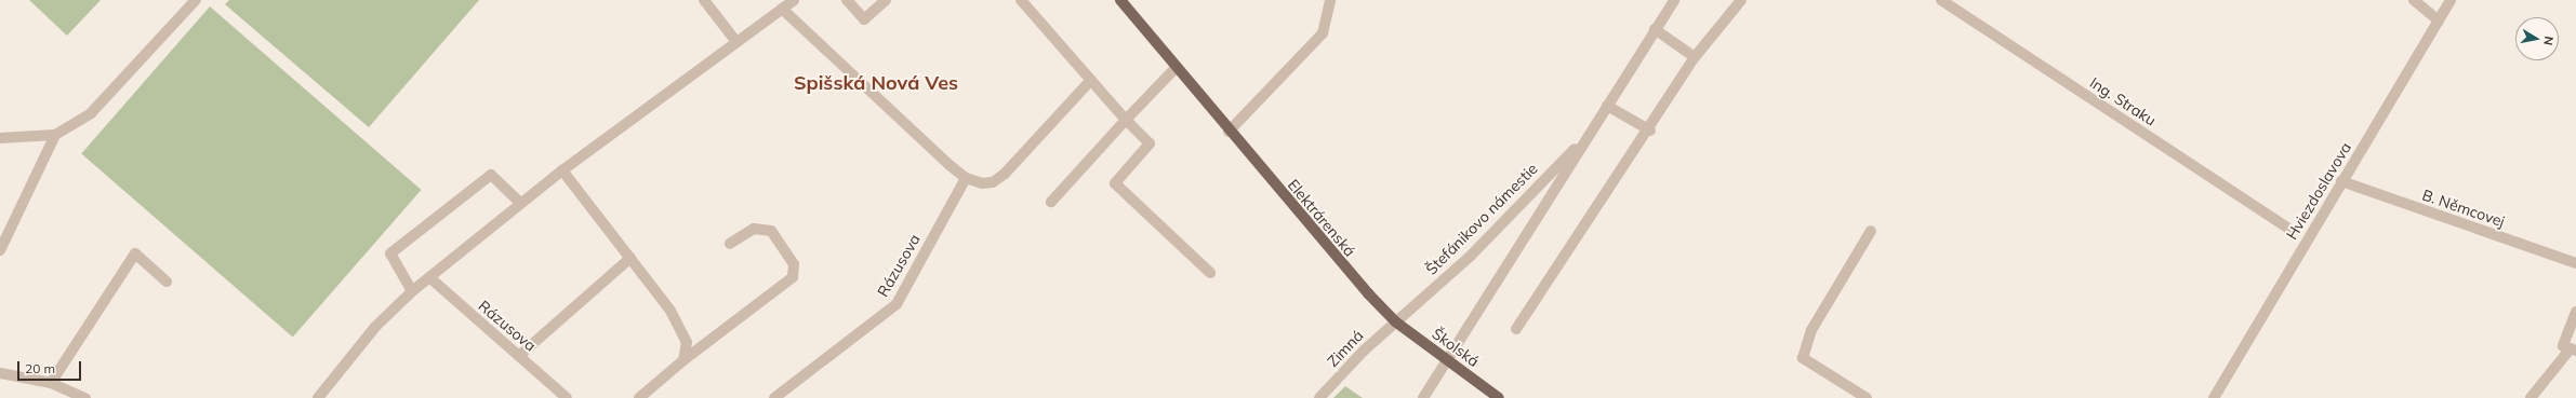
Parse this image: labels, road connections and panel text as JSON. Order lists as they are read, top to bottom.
{
  "streets": {
    "main road": ["Elektrárenská", "Školská"],
    "street": [
      "Ing. Straku",
      "Hviezdoslavova",
      "B. Němcovej",
      "Štefánikovo námestie",
      "Rázusova",
      "Zimná"
    ]
  },
  "crossings": [
    ["Hviezdoslavova", "B. Němcovej"],
    ["Elektrárenská", "Štefánikovo námestie"],
    ["Elektrárenská", "Školská"],
    ["Elektrárenská", "Zimná"],
    ["Štefánikovo námestie", "Školská"],
    ["Štefánikovo námestie", "Zimná"],
    ["Školská", "Zimná"]
  ],
  "districts": ["Spišská Nová Ves"],
  "scale_bar": "20 m",
  "north": "right"
}
